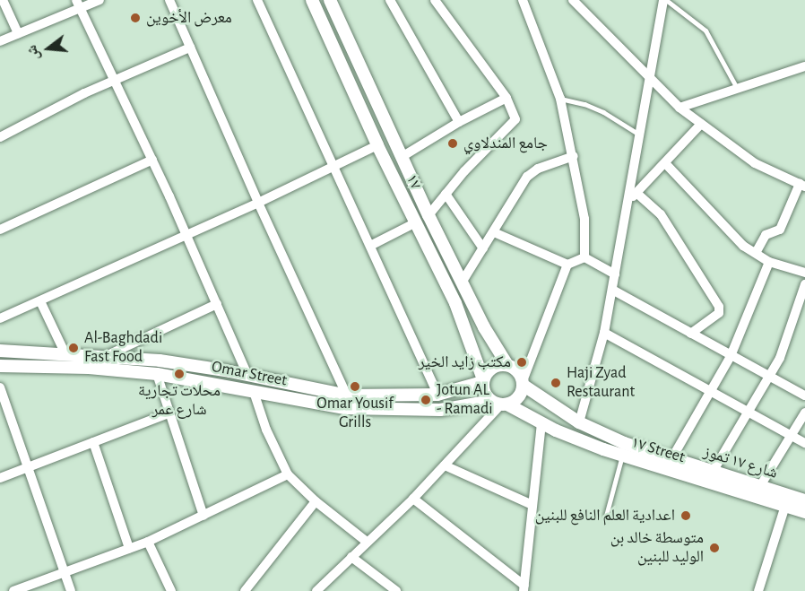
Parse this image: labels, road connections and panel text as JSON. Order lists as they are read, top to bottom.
{
  "streets": {
    "main road": [
      "١٧",
      "Omar Street",
      "١٧ Street",
      "شارع ١٧ تموز"
    ]
  },
  "crossings": [
    ["١٧", "Omar Street"],
    ["١٧", "١٧ Street"],
    ["١٧", "شارع ١٧ تموز"],
    ["Omar Street", "١٧ Street"],
    ["Omar Street", "شارع ١٧ تموز"],
    ["١٧ Street", "شارع ١٧ تموز"]
  ],
  "places": [
    "معرض الأخوين",
    "جامع المندلاوي",
    "Al-Baghdadi Fast Food",
    "مكتب زايد الخير",
    "محلات تجارية شارع عمر",
    "Haji Zyad Restaurant",
    "Omar Yousif Grills",
    "Jotun AL - Ramadi",
    "اعدادية العلم النافع للبنين",
    "متوسطة خالد بن الوليد للبنين"
  ],
  "north": "left"
}
